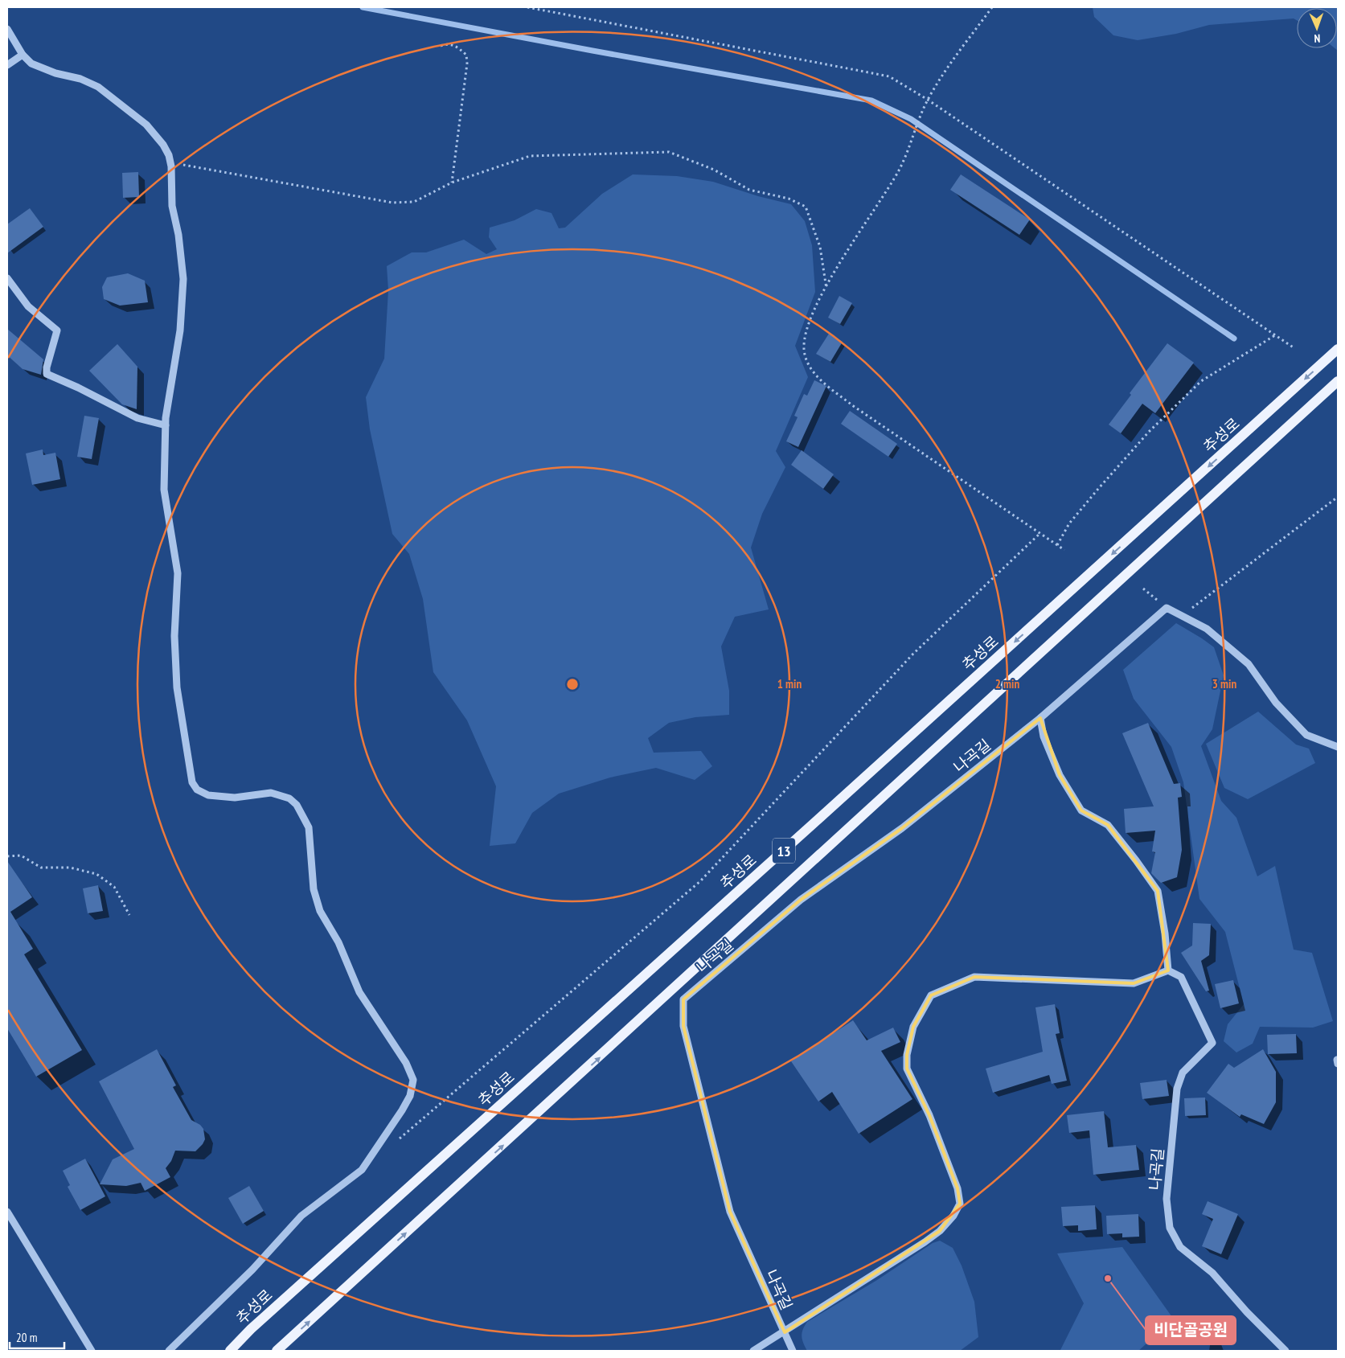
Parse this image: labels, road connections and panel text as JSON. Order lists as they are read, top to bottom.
{
  "streets": {
    "main road": ["추성로", "13"],
    "street": ["나곡길"]
  },
  "places": ["비단골공원"],
  "scale_bar": "20 m",
  "north": "bottom",
  "rings": ["1 min", "2 min", "3 min"]
}
